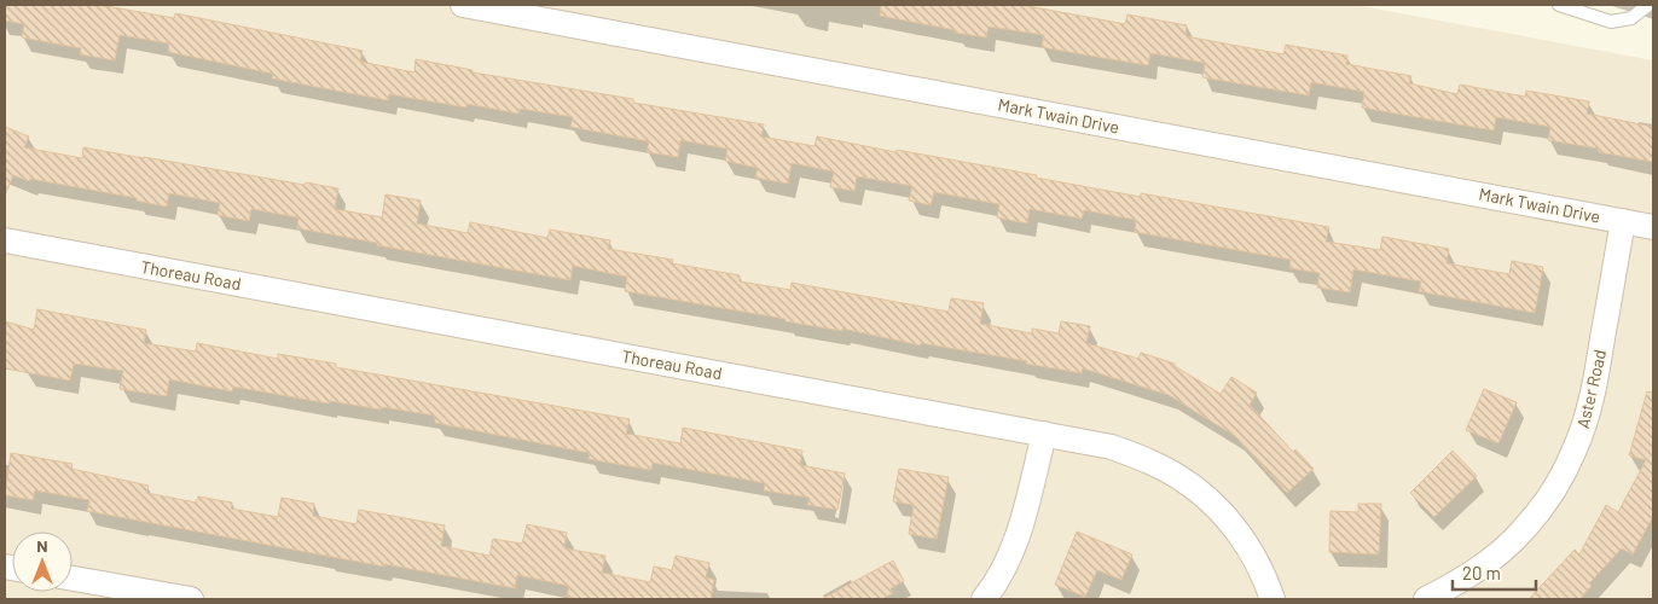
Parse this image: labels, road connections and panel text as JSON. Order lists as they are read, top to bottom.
{
  "streets": {
    "street": ["Mark Twain Drive", "Thoreau Road", "Aster Road"]
  },
  "crossings": [
    ["Mark Twain Drive", "Aster Road"]
  ],
  "scale_bar": "20 m",
  "north": "top"
}
